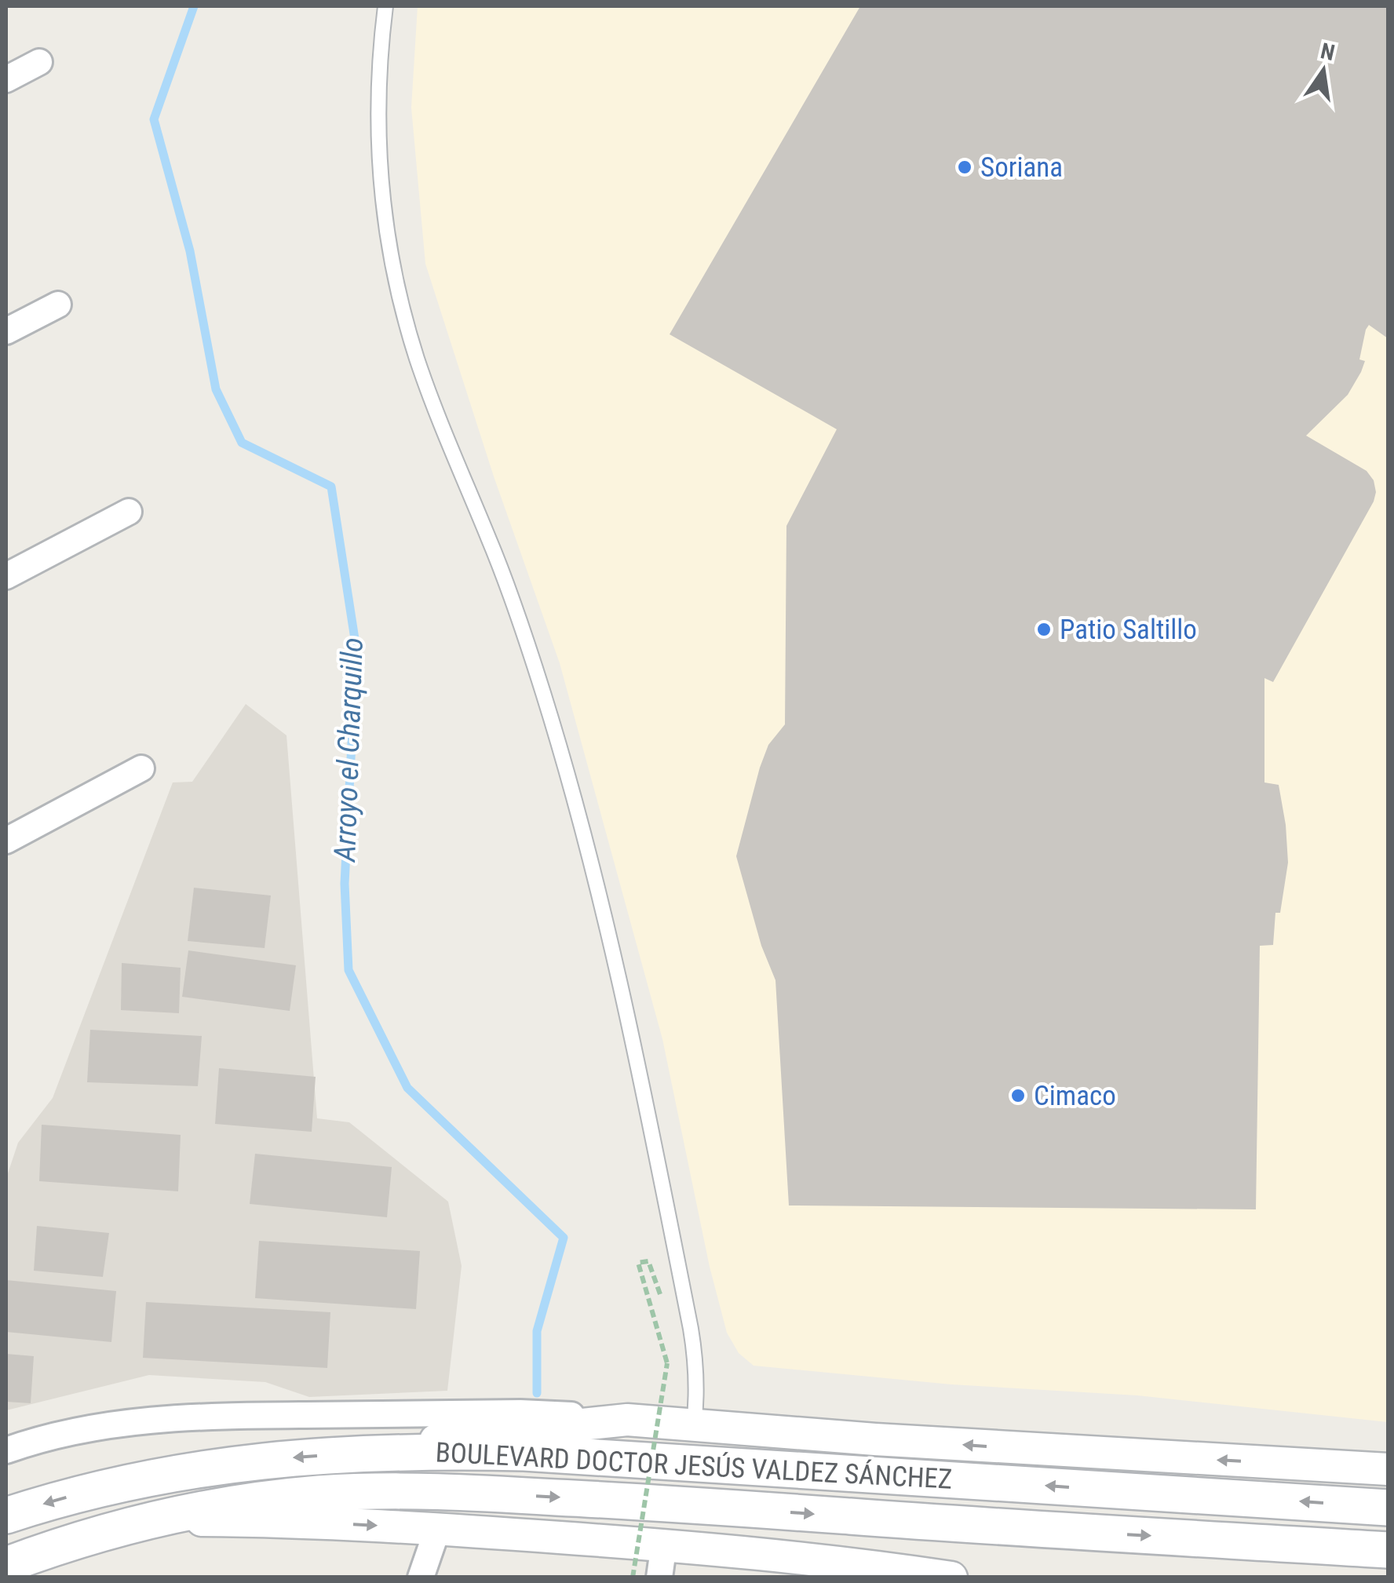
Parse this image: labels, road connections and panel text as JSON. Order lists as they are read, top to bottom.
{
  "streets": {
    "main road": ["BOULEVARD DOCTOR JESÚS VALDEZ SÁNCHEZ"]
  },
  "water": ["Arroyo el Charquillo"],
  "places": ["Soriana", "Patio Saltillo", "Cimaco"],
  "north": "top"
}
